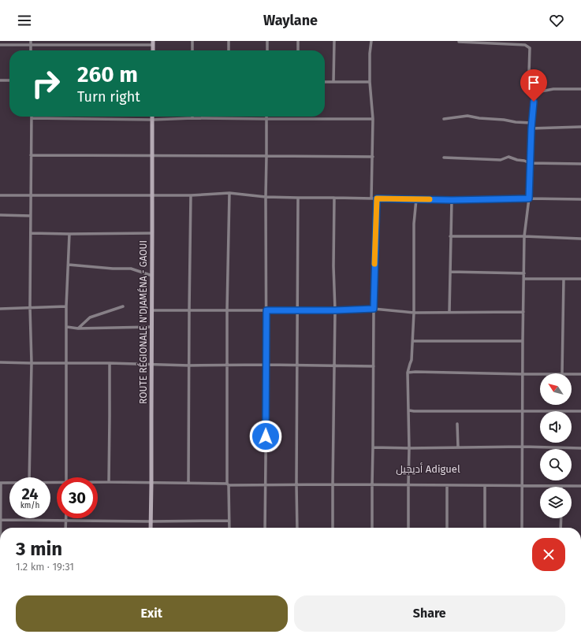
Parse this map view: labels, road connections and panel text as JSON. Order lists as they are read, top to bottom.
{
  "streets": {
    "street": ["ROUTE RÉGIONALE N'DJAMÉNA - GAOUI"]
  },
  "districts": ["أديجيل Adiguel"],
  "north": "top left",
  "page": {
    "header": "Waylane",
    "turn": ["260 m", "Turn right"],
    "speed": "24 km/h",
    "limit": "30",
    "heading": ["3 min", "1.2 km · 19:31"],
    "buttons": ["Exit", "Share"]
  }
}
